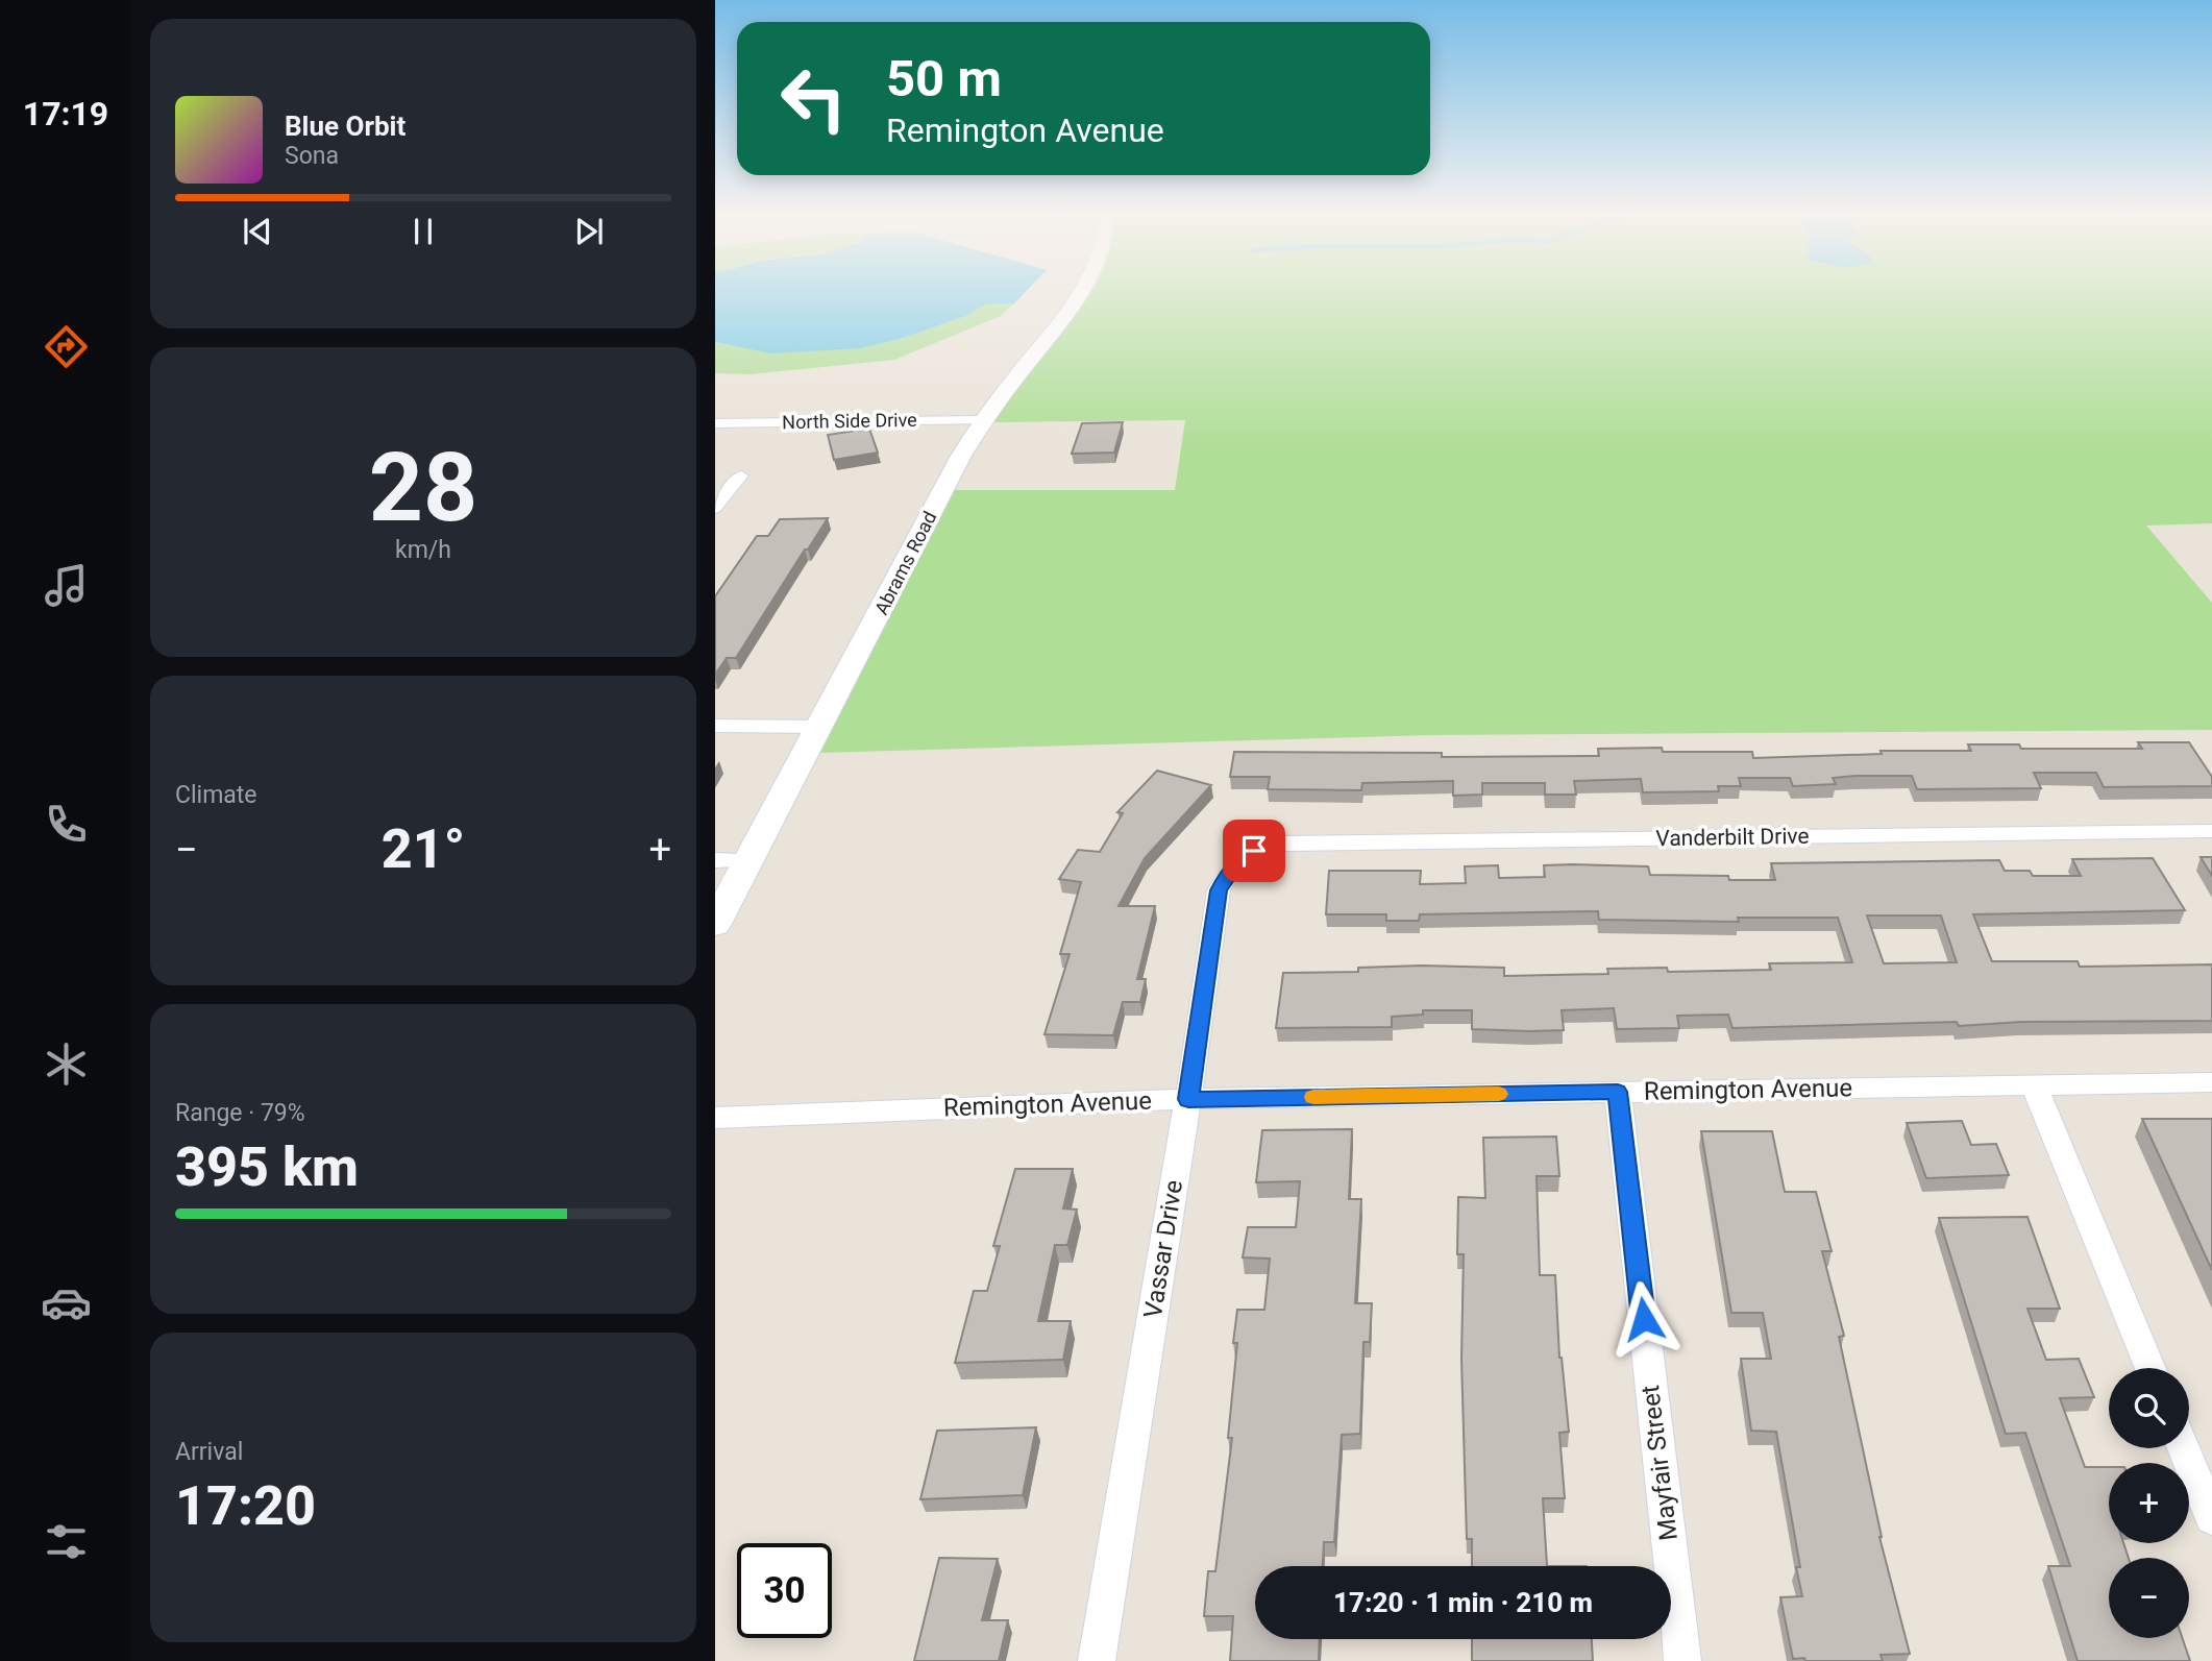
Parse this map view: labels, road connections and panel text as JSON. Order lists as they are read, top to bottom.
{
  "streets": {
    "street": [
      "North Side Drive",
      "Abrams Road",
      "Vanderbilt Drive",
      "Remington Avenue",
      "Vassar Drive",
      "Mayfair Street"
    ]
  },
  "crossings": [
    ["North Side Drive", "Abrams Road"],
    ["Vanderbilt Drive", "Vassar Drive"],
    ["Remington Avenue", "Vassar Drive"],
    ["Remington Avenue", "Mayfair Street"]
  ],
  "page": {
    "tabs": "17:19",
    "turn": ["50 m", "Remington Avenue"],
    "song": ["Blue Orbit", "Sona"],
    "tile": [
      ["28", "km/h"],
      "Climate",
      ["Range · 79%", "395 km"],
      ["Arrival", "17:20"]
    ],
    "heat": ["−", "21°", "+"],
    "map_buttons": ["+", "−"],
    "limit": "30",
    "trip": "17:20 · 1 min · 210 m"
  }
}
